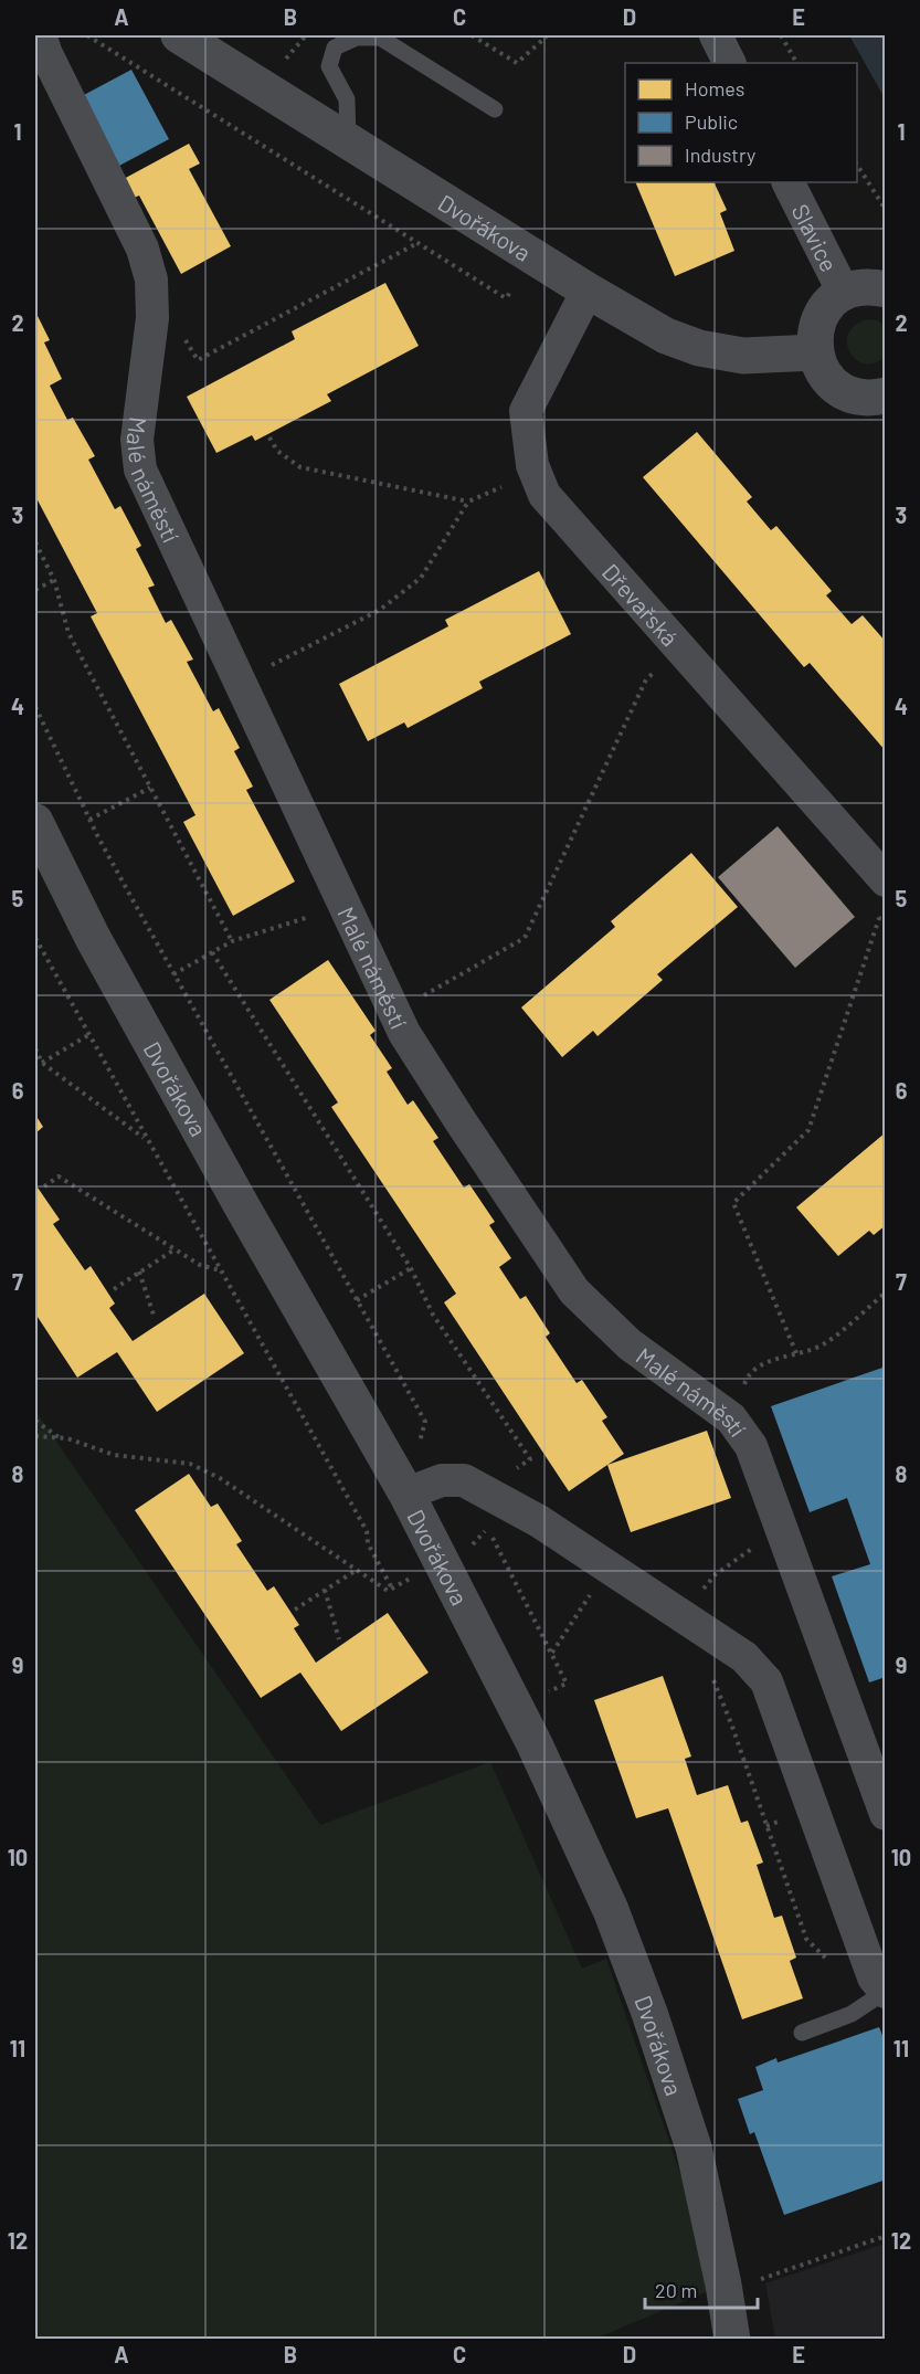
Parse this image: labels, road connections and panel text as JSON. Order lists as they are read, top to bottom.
{
  "streets": {
    "street": [
      "Dvořákova",
      "Slavice",
      "Malé náměstí",
      "Dřevařská"
    ]
  },
  "crossings": [
    ["Dvořákova", "Dřevařská"]
  ],
  "legend": ["Homes", "Public", "Industry"],
  "scale_bar": "20 m",
  "grid": {
    "columns": [
      "A",
      "B",
      "C",
      "D",
      "E"
    ],
    "rows": [
      "1",
      "2",
      "3",
      "4",
      "5",
      "6",
      "7",
      "8",
      "9",
      "10",
      "11",
      "12"
    ]
  }
}
